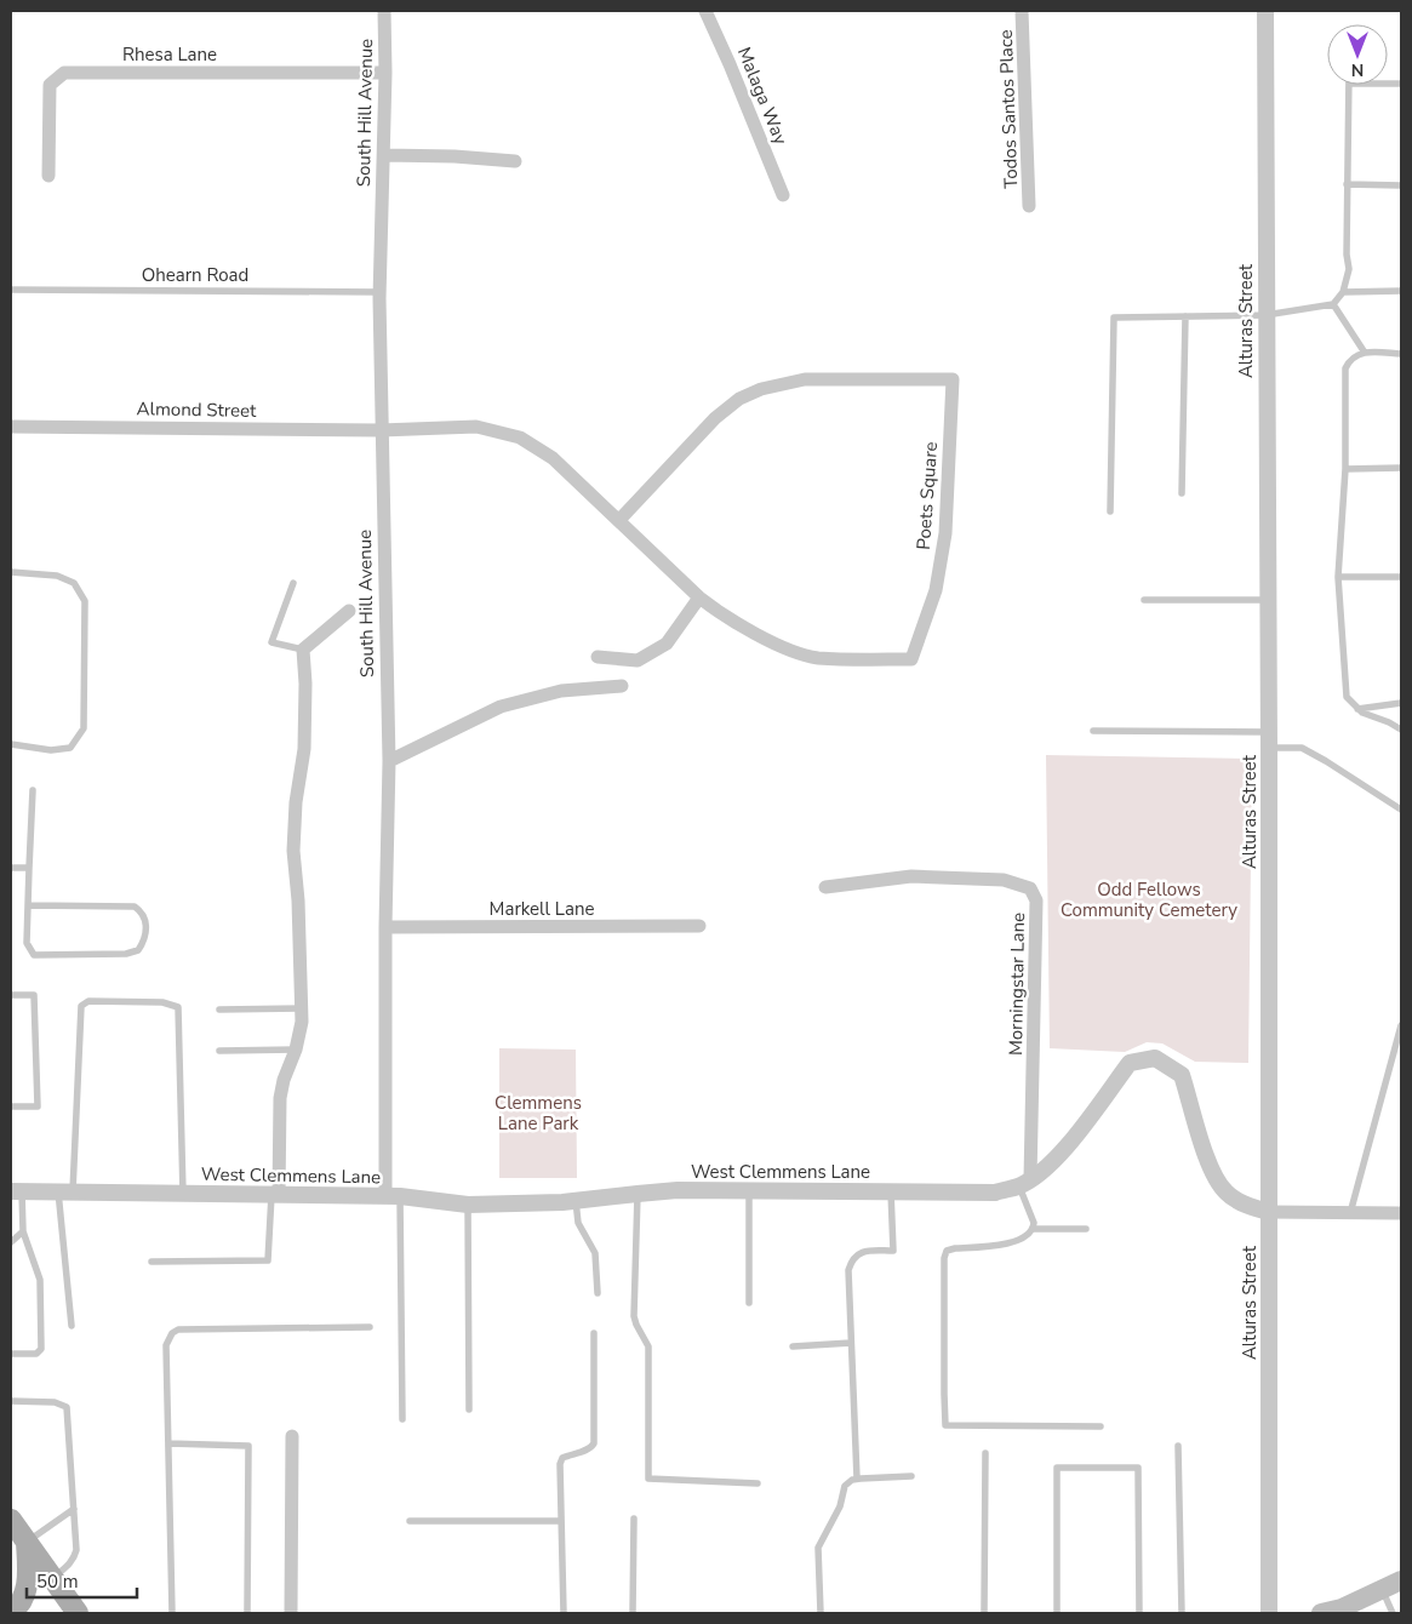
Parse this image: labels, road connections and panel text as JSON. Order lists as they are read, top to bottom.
{
  "streets": {
    "street": [
      "Rhesa Lane",
      "Malaga Way",
      "Todos Santos Place",
      "South Hill Avenue",
      "Alturas Street",
      "Almond Street",
      "Poets Square",
      "Markell Lane",
      "Morningstar Lane",
      "West Clemmens Lane"
    ],
    "lane": ["Ohearn Road"]
  },
  "crossings": [
    ["Rhesa Lane", "South Hill Avenue"],
    ["South Hill Avenue", "Ohearn Road"],
    ["South Hill Avenue", "Almond Street"],
    ["South Hill Avenue", "Poets Square"],
    ["South Hill Avenue", "Markell Lane"],
    ["South Hill Avenue", "West Clemmens Lane"],
    ["Alturas Street", "West Clemmens Lane"],
    ["Almond Street", "Poets Square"],
    ["Morningstar Lane", "West Clemmens Lane"]
  ],
  "parks": ["Odd Fellows Community Cemetery", "Clemmens Lane Park"],
  "scale_bar": "50 m",
  "north": "bottom"
}
